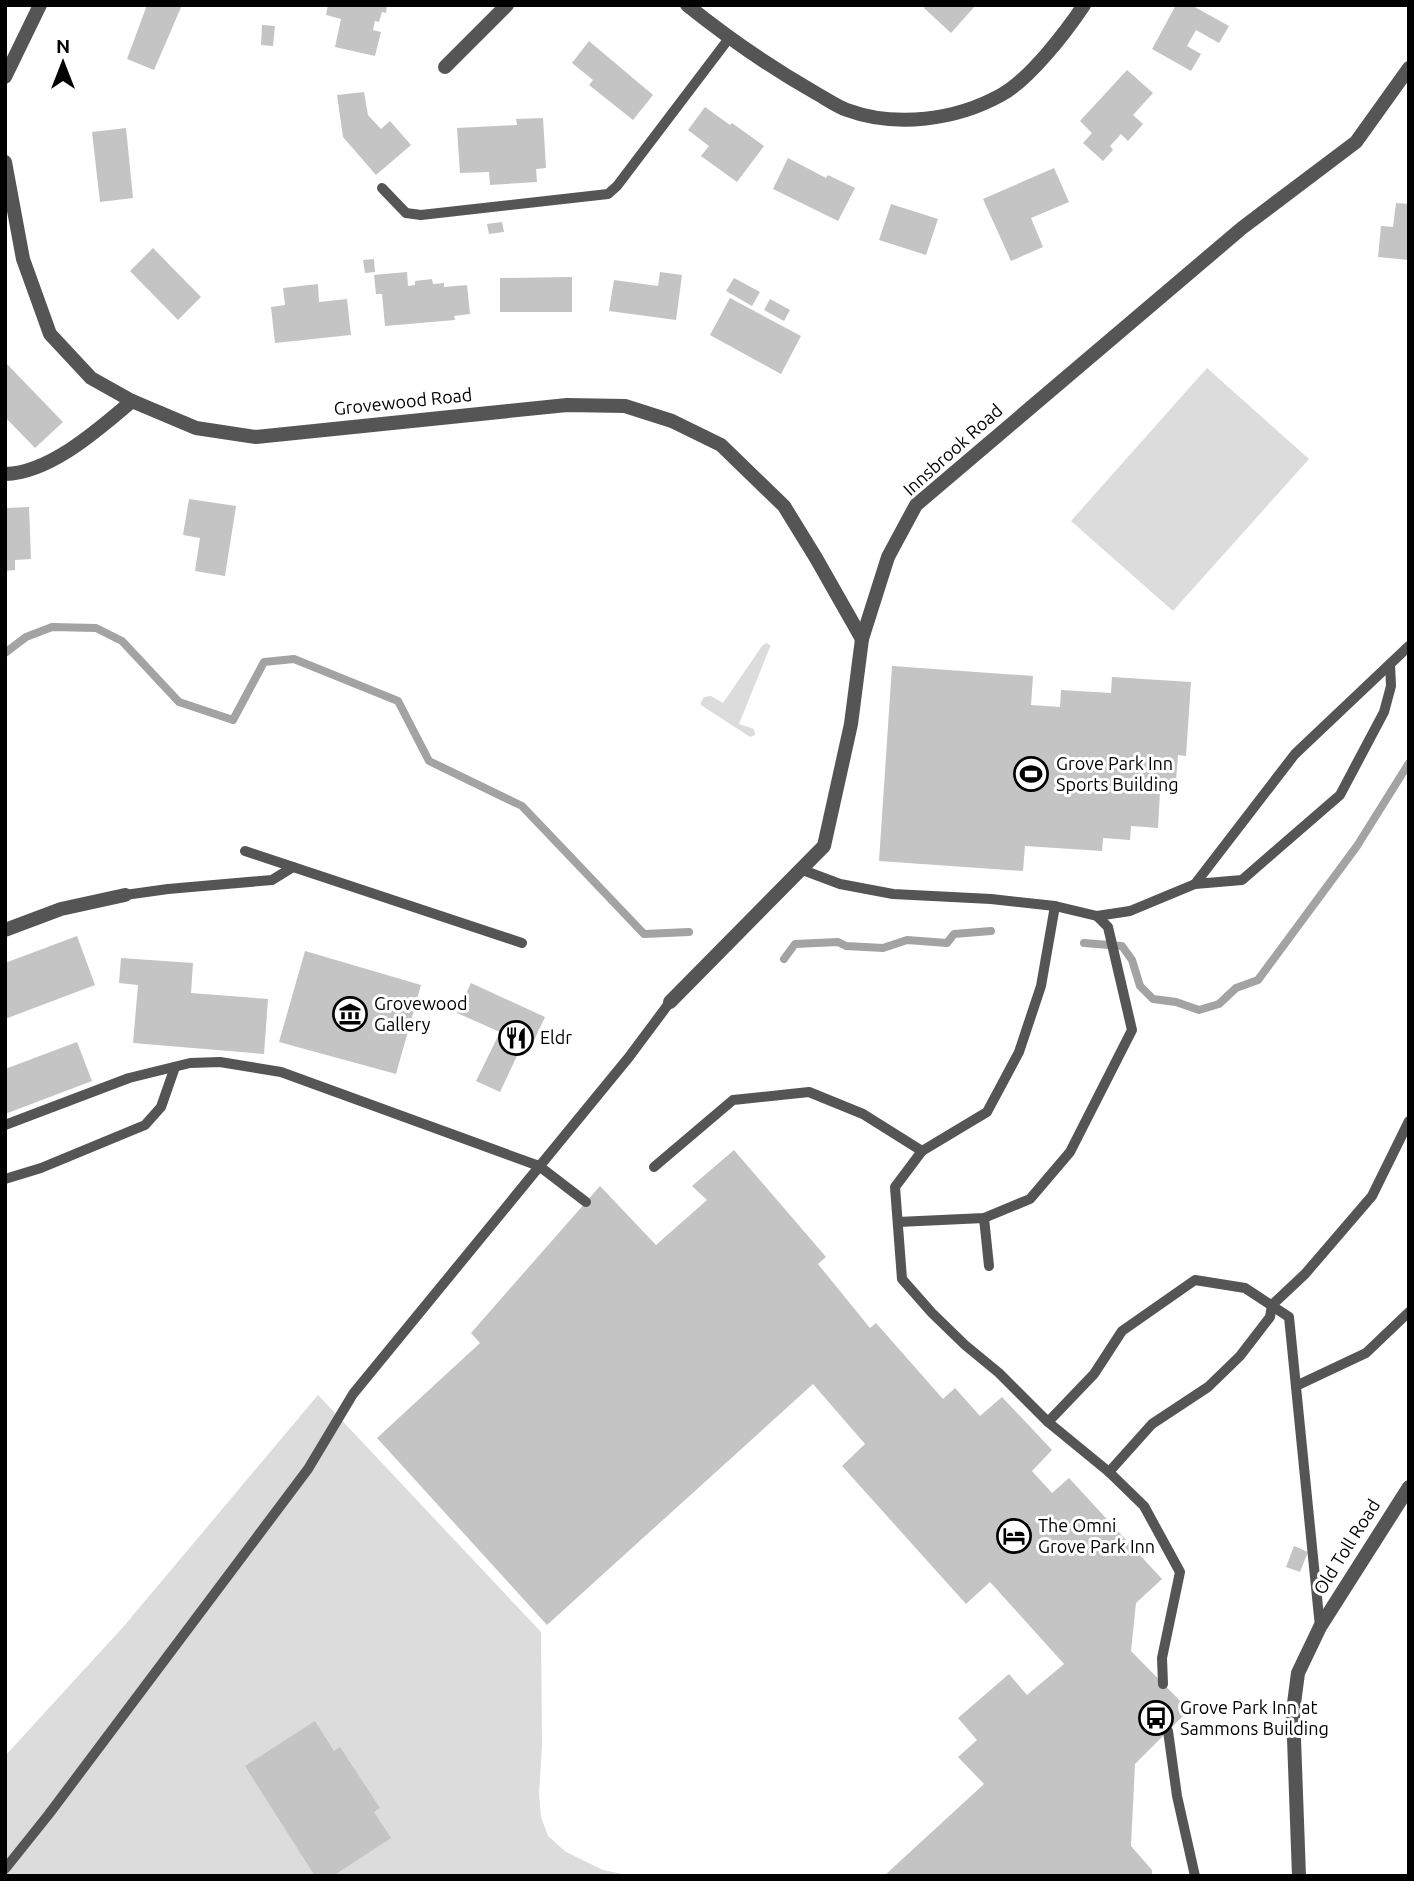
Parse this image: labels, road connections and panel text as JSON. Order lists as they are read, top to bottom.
{
  "streets": {
    "street": ["Grovewood Road", "Innsbrook Road", "Old Toll Road"]
  },
  "crossings": [
    ["Grovewood Road", "Innsbrook Road"]
  ],
  "places": {
    "sports": ["Grove Park Inn Sports Building"],
    "museum": ["Grovewood Gallery"],
    "restaurant": ["Eldr"],
    "hotel": ["The Omni Grove Park Inn"],
    "bus stop": ["Grove Park Inn at Sammons Building"]
  },
  "north": "top"
}
